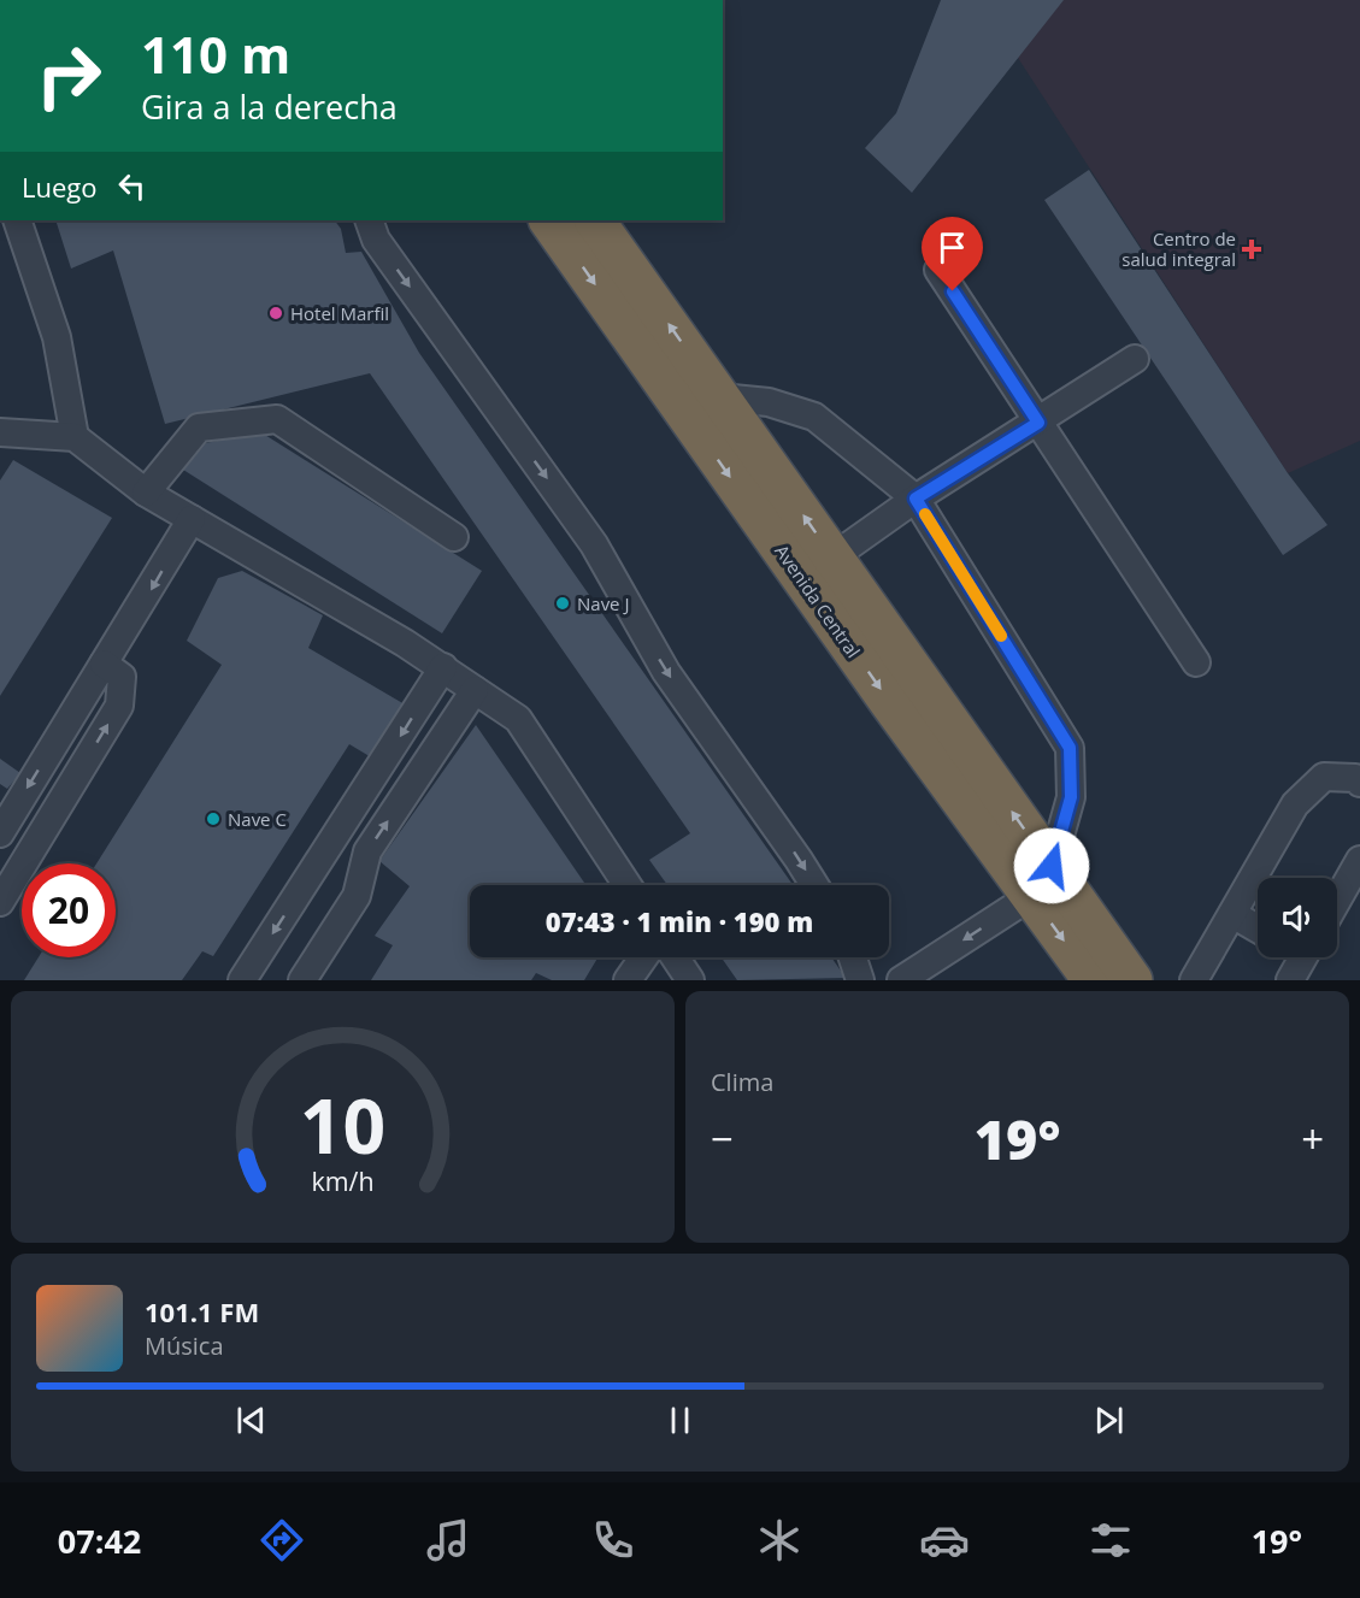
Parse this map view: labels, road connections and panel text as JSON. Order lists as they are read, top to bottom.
{
  "streets": {
    "highway": ["Avenida Central"]
  },
  "places": {
    "health": ["Centro de salud integral"],
    "other": ["Hotel Marfil", "Nave J", "Nave C"]
  },
  "page": {
    "turn": ["110 m", "Gira a la derecha"],
    "then": "Luego",
    "limit": "20",
    "trip": "07:43 · 1 min · 190 m",
    "tile": "Clima",
    "heat": ["−", "19°", "+"],
    "song": ["101.1 FM", "Música"],
    "tabs": ["07:42", "19°"],
    "gauge": ["10", "km/h"]
  }
}
